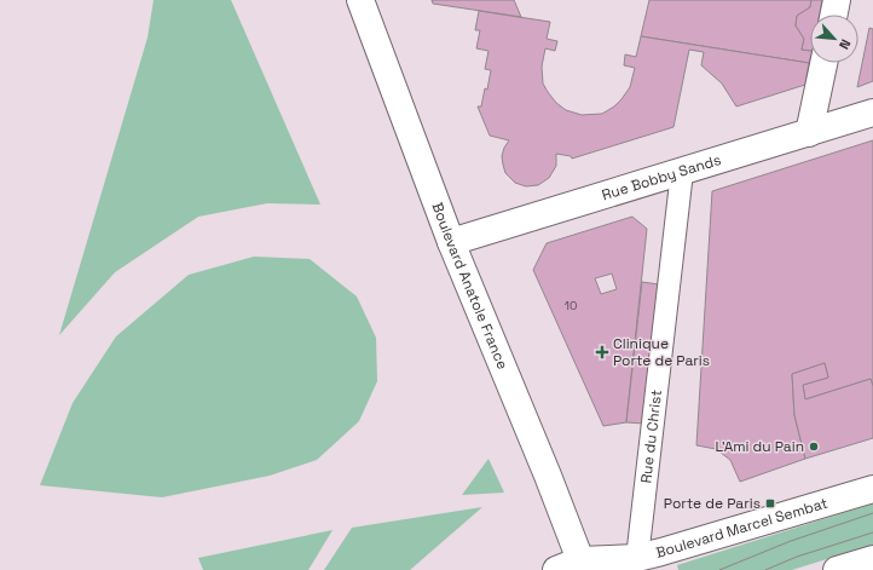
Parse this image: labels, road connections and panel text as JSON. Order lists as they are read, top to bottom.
{
  "streets": {
    "street": [
      "Rue Bobby Sands",
      "Boulevard Anatole France",
      "Rue du Christ",
      "Boulevard Marcel Sembat"
    ]
  },
  "crossings": [
    ["Rue Bobby Sands", "Boulevard Anatole France"],
    ["Rue Bobby Sands", "Rue du Christ"],
    ["Boulevard Anatole France", "Boulevard Marcel Sembat"],
    ["Rue du Christ", "Boulevard Marcel Sembat"]
  ],
  "places": {
    "health": ["Clinique Porte de Paris"],
    "other": ["L'Ami du Pain"],
    "transit": ["Porte de Paris"]
  },
  "house_numbers": ["10"],
  "north": "bottom right"
}
